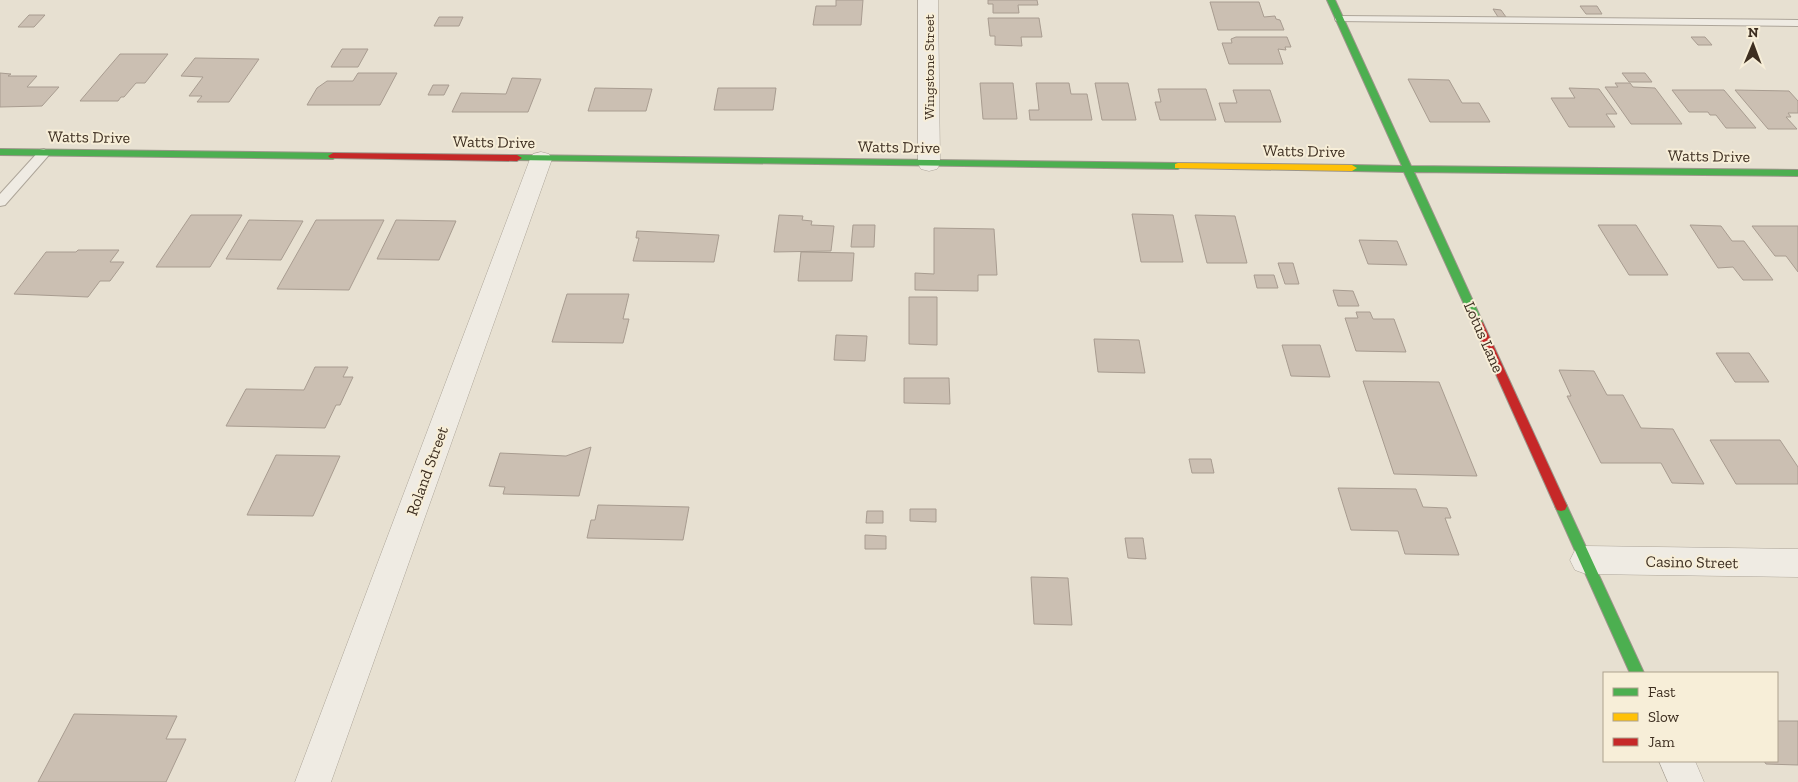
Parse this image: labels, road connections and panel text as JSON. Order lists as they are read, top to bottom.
{
  "streets": {
    "street": [
      "Wingstone Street",
      "Watts Drive",
      "Lotus Lane",
      "Roland Street",
      "Casino Street"
    ]
  },
  "crossings": [
    ["Wingstone Street", "Watts Drive"],
    ["Watts Drive", "Lotus Lane"],
    ["Watts Drive", "Roland Street"],
    ["Lotus Lane", "Casino Street"]
  ],
  "legend": ["Fast", "Slow", "Jam"],
  "north": "top"
}
